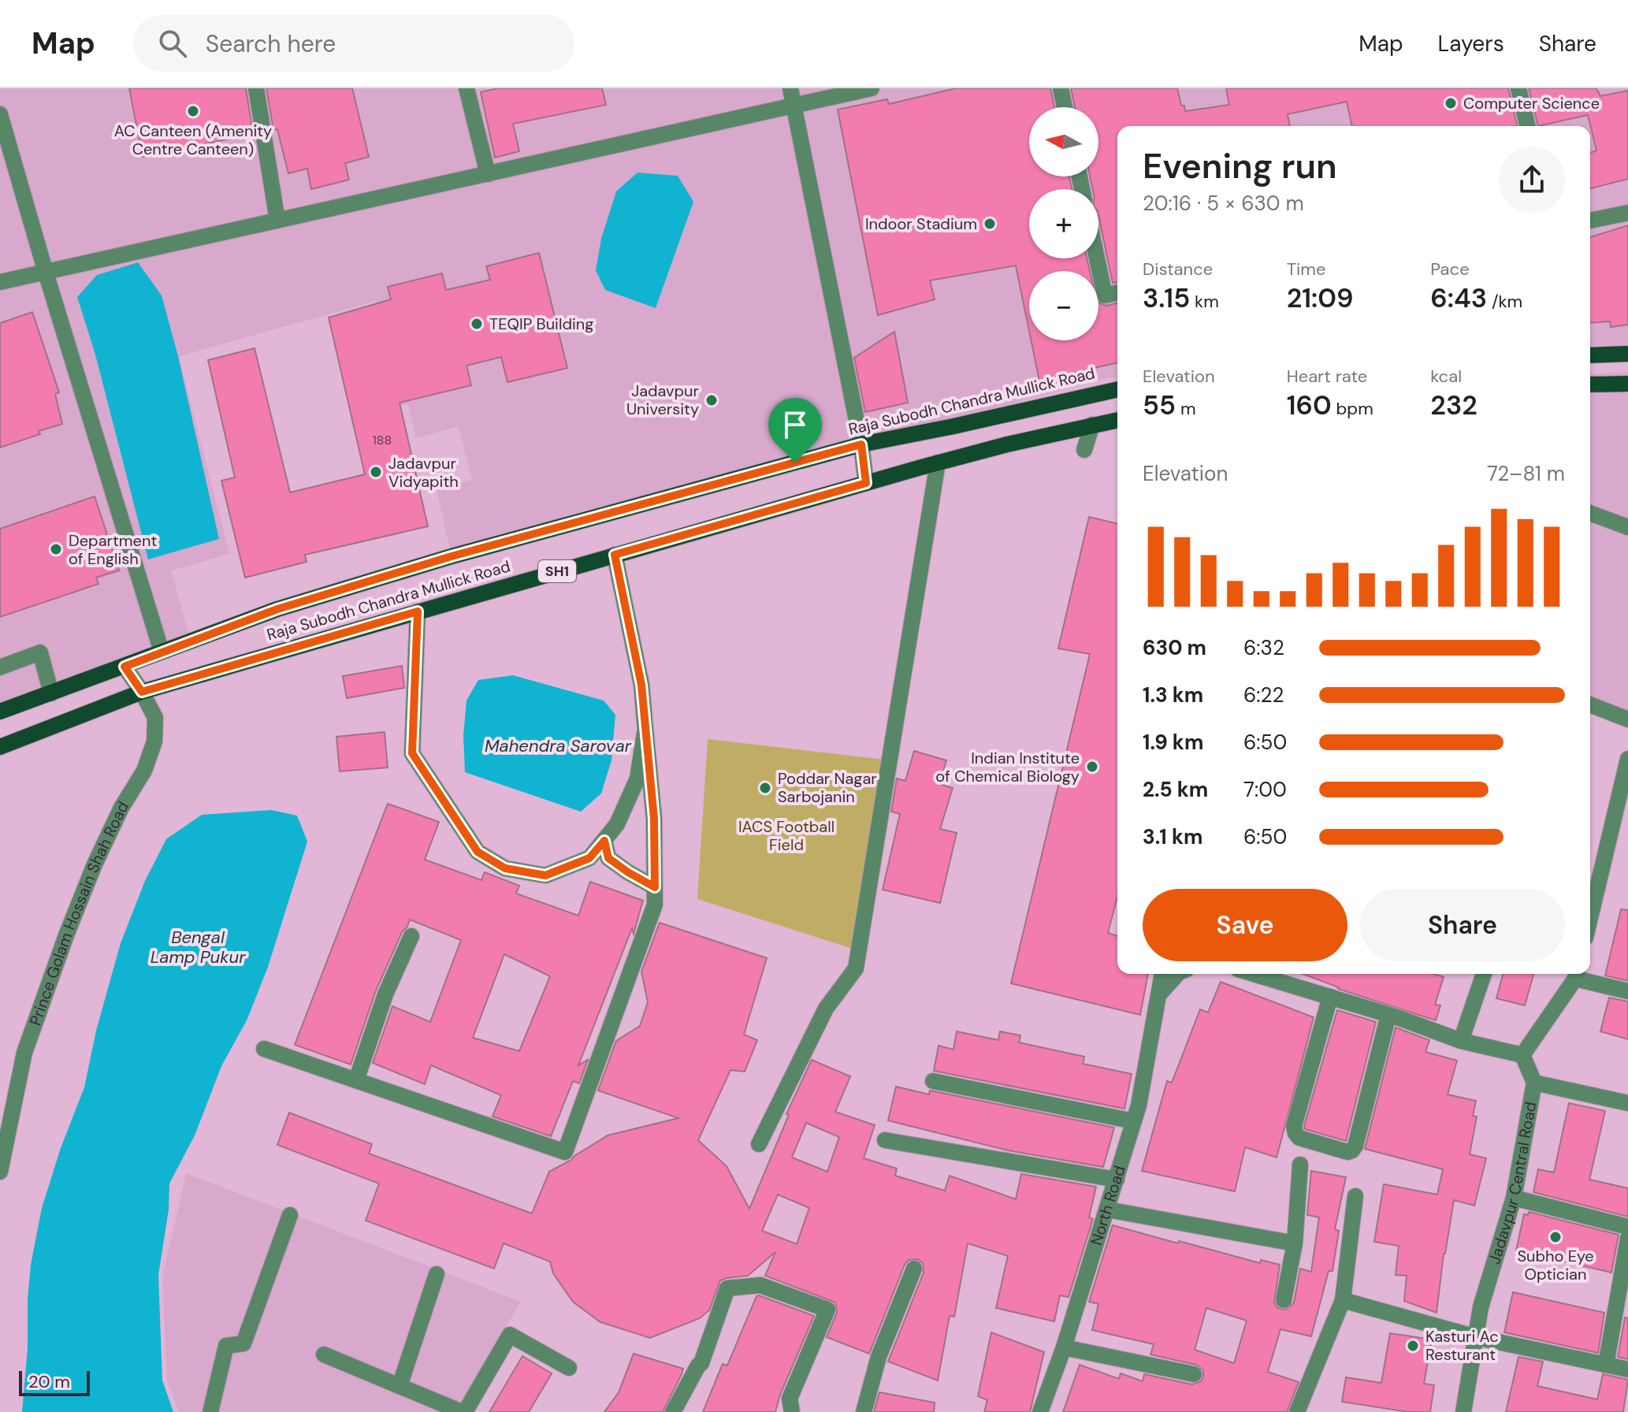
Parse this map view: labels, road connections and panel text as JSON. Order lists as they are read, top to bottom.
{
  "streets": {
    "main road": ["Raja Subodh Chandra Mullick Road", "SH1"],
    "street": ["Prince Golam Hossain Shah Road", "Jadavpur Central Road", "North Road"]
  },
  "crossings": [
    ["Raja Subodh Chandra Mullick Road", "Prince Golam Hossain Shah Road"]
  ],
  "water": ["Mahendra Sarovar", "Bengal Lamp Pukur"],
  "parks": ["IACS Football Field"],
  "places": [
    "Computer Science",
    "AC Canteen (Amenity Centre Canteen)",
    "Indoor Stadium",
    "TEQIP Building",
    "Jadavpur University",
    "Jadavpur Vidyapith",
    "Department of English",
    "Indian Institute of Chemical Biology",
    "Poddar Nagar Sarbojanin",
    "Subho Eye Optician",
    "Kasturi Ac Resturant"
  ],
  "house_numbers": ["188"],
  "scale_bar": "20 m",
  "north": "left",
  "page": {
    "header": "Map",
    "search": "Search here",
    "nav": ["Map", "Layers", "Share"],
    "map_buttons": ["+", "−"],
    "heading": ["Evening run", "20:16 · 5 × 630 m"],
    "stats": [
      ["Distance", "3.15 km"],
      ["Time", "21:09"],
      ["Pace", "6:43 /km"],
      ["Elevation", "55 m"],
      ["Heart rate", "160 bpm"],
      ["kcal", "232"]
    ],
    "chart": ["Elevation", "72–81 m"],
    "list": [
      {
        "name": "630 m",
        "note": "6:32"
      },
      {
        "name": "1.3 km",
        "note": "6:22"
      },
      {
        "name": "1.9 km",
        "note": "6:50"
      },
      {
        "name": "2.5 km",
        "note": "7:00"
      },
      {
        "name": "3.1 km",
        "note": "6:50"
      }
    ],
    "buttons": ["Save", "Share"],
    "scale": "20 m"
  }
}
